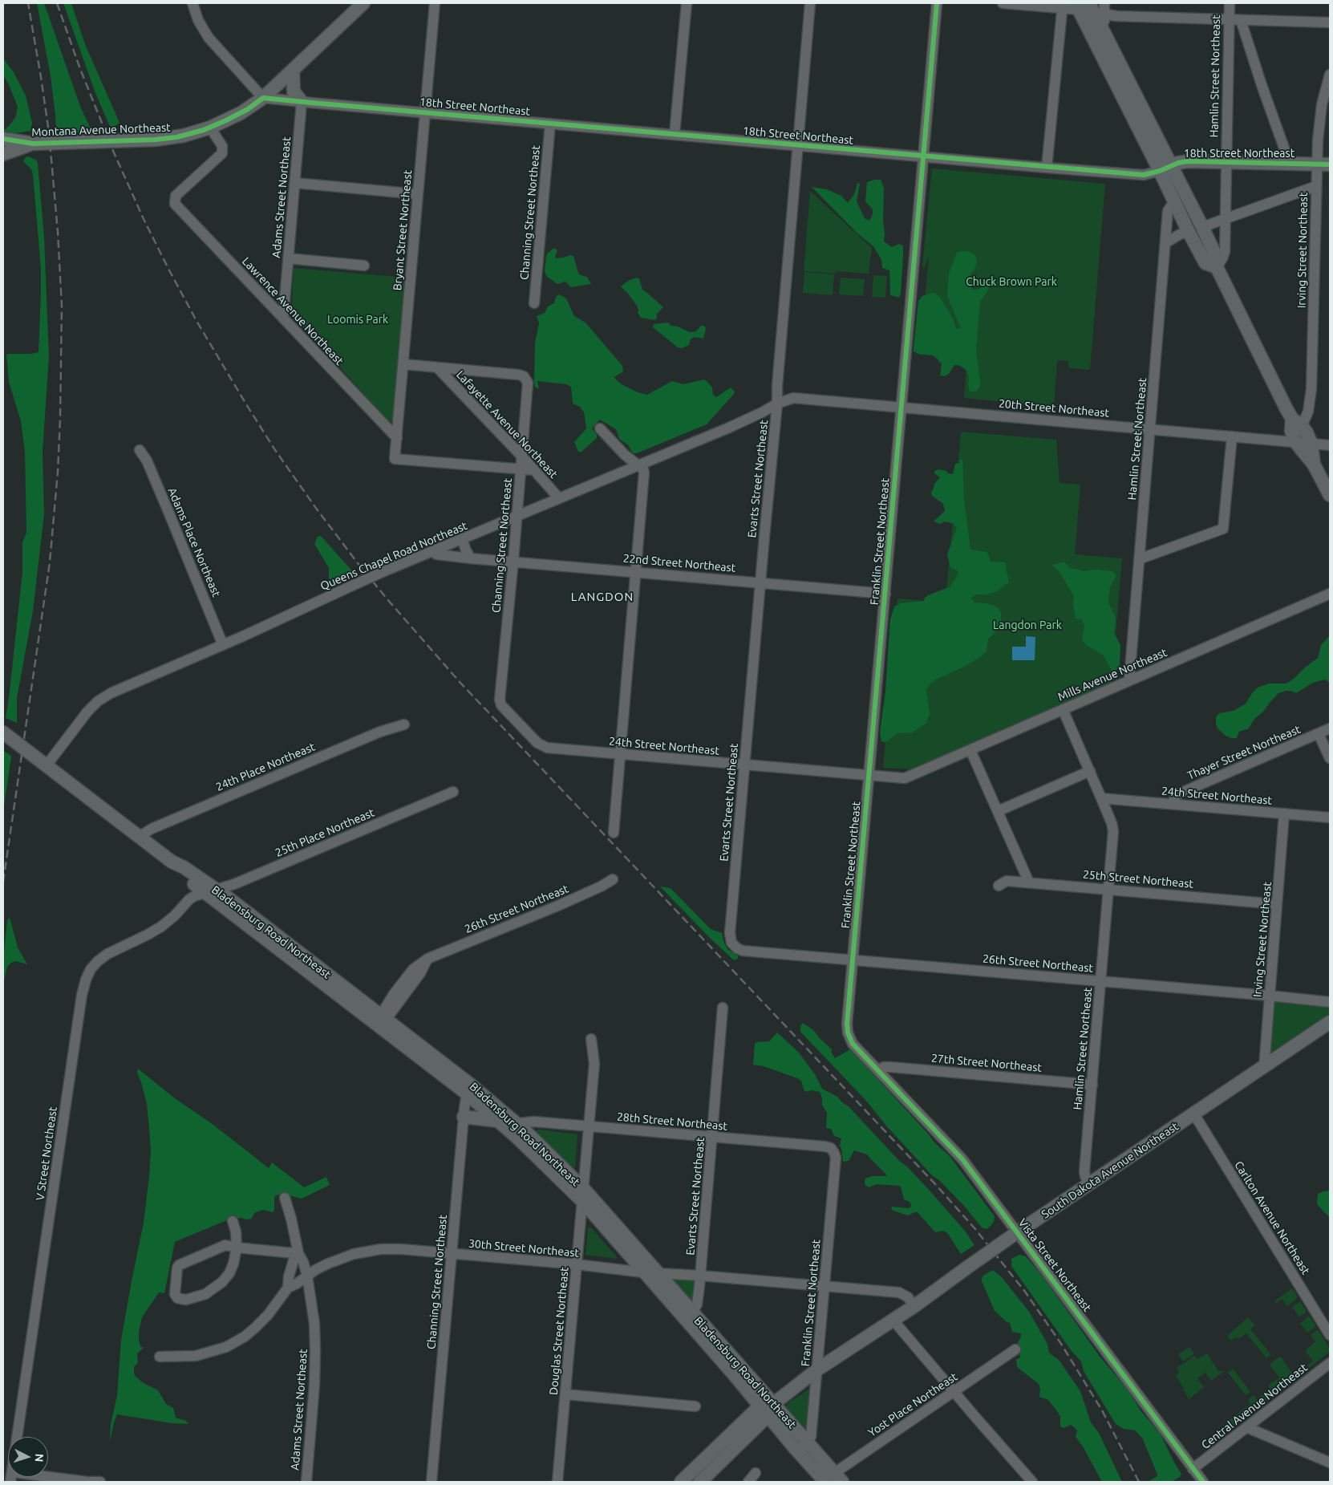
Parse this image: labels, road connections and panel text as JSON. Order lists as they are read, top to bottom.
{
  "streets": {
    "main road": [
      "18th Street Northeast",
      "Montana Avenue Northeast",
      "Bladensburg Road Northeast",
      "South Dakota Avenue Northeast"
    ],
    "street": [
      "Hamlin Street Northeast",
      "Adams Street Northeast",
      "Channing Street Northeast",
      "Bryant Street Northeast",
      "Irving Street Northeast",
      "Lawrence Avenue Northeast",
      "20th Street Northeast",
      "Lafayette Avenue Northeast",
      "Evarts Street Northeast",
      "Franklin Street Northeast",
      "Adams Place Northeast",
      "Queens Chapel Road Northeast",
      "22nd Street Northeast",
      "Mills Avenue Northeast",
      "24th Street Northeast",
      "Thayer Street Northeast",
      "24th Place Northeast",
      "25th Place Northeast",
      "25th Street Northeast",
      "26th Street Northeast",
      "27th Street Northeast",
      "28th Street Northeast",
      "V Street Northeast",
      "Carlton Avenue Northeast",
      "30th Street Northeast",
      "Vista Street Northeast",
      "Douglas Street Northeast",
      "Yost Place Northeast",
      "Central Avenue Northeast"
    ]
  },
  "crossings": [
    ["Hamlin Street Northeast", "18th Street Northeast"],
    ["Hamlin Street Northeast", "20th Street Northeast"],
    ["Hamlin Street Northeast", "Mills Avenue Northeast"],
    ["Hamlin Street Northeast", "24th Street Northeast"],
    ["Hamlin Street Northeast", "25th Street Northeast"],
    ["Hamlin Street Northeast", "26th Street Northeast"],
    ["Hamlin Street Northeast", "27th Street Northeast"],
    ["Hamlin Street Northeast", "South Dakota Avenue Northeast"],
    ["18th Street Northeast", "Montana Avenue Northeast"],
    ["18th Street Northeast", "Adams Street Northeast"],
    ["18th Street Northeast", "Channing Street Northeast"],
    ["18th Street Northeast", "Bryant Street Northeast"],
    ["18th Street Northeast", "Irving Street Northeast"],
    ["18th Street Northeast", "Evarts Street Northeast"],
    ["18th Street Northeast", "Franklin Street Northeast"],
    ["Montana Avenue Northeast", "Lawrence Avenue Northeast"],
    ["Adams Street Northeast", "Lawrence Avenue Northeast"],
    ["Adams Street Northeast", "30th Street Northeast"],
    ["Channing Street Northeast", "Bryant Street Northeast"],
    ["Channing Street Northeast", "Lafayette Avenue Northeast"],
    ["Channing Street Northeast", "Queens Chapel Road Northeast"],
    ["Channing Street Northeast", "22nd Street Northeast"],
    ["Channing Street Northeast", "24th Street Northeast"],
    ["Channing Street Northeast", "Bladensburg Road Northeast"],
    ["Channing Street Northeast", "30th Street Northeast"],
    ["Bryant Street Northeast", "Lawrence Avenue Northeast"],
    ["Irving Street Northeast", "24th Street Northeast"],
    ["Irving Street Northeast", "25th Street Northeast"],
    ["Irving Street Northeast", "26th Street Northeast"],
    ["Irving Street Northeast", "South Dakota Avenue Northeast"],
    ["20th Street Northeast", "Evarts Street Northeast"],
    ["20th Street Northeast", "Franklin Street Northeast"],
    ["20th Street Northeast", "Queens Chapel Road Northeast"],
    ["Lafayette Avenue Northeast", "Queens Chapel Road Northeast"],
    ["Evarts Street Northeast", "Queens Chapel Road Northeast"],
    ["Evarts Street Northeast", "22nd Street Northeast"],
    ["Evarts Street Northeast", "24th Street Northeast"],
    ["Evarts Street Northeast", "26th Street Northeast"],
    ["Evarts Street Northeast", "Bladensburg Road Northeast"],
    ["Evarts Street Northeast", "28th Street Northeast"],
    ["Evarts Street Northeast", "30th Street Northeast"],
    ["Franklin Street Northeast", "22nd Street Northeast"],
    ["Franklin Street Northeast", "24th Street Northeast"],
    ["Franklin Street Northeast", "26th Street Northeast"],
    ["Franklin Street Northeast", "Bladensburg Road Northeast"],
    ["Franklin Street Northeast", "27th Street Northeast"],
    ["Franklin Street Northeast", "28th Street Northeast"],
    ["Franklin Street Northeast", "South Dakota Avenue Northeast"],
    ["Franklin Street Northeast", "30th Street Northeast"],
    ["Franklin Street Northeast", "Vista Street Northeast"],
    ["Adams Place Northeast", "Queens Chapel Road Northeast"],
    ["Queens Chapel Road Northeast", "Bladensburg Road Northeast"],
    ["Mills Avenue Northeast", "24th Street Northeast"],
    ["24th Street Northeast", "Thayer Street Northeast"],
    ["24th Place Northeast", "Bladensburg Road Northeast"],
    ["25th Place Northeast", "Bladensburg Road Northeast"],
    ["25th Place Northeast", "V Street Northeast"],
    ["26th Street Northeast", "Bladensburg Road Northeast"],
    ["Bladensburg Road Northeast", "28th Street Northeast"],
    ["Bladensburg Road Northeast", "V Street Northeast"],
    ["Bladensburg Road Northeast", "South Dakota Avenue Northeast"],
    ["Bladensburg Road Northeast", "30th Street Northeast"],
    ["Bladensburg Road Northeast", "Douglas Street Northeast"],
    ["Bladensburg Road Northeast", "Yost Place Northeast"],
    ["27th Street Northeast", "Vista Street Northeast"],
    ["28th Street Northeast", "Douglas Street Northeast"],
    ["South Dakota Avenue Northeast", "Carlton Avenue Northeast"],
    ["South Dakota Avenue Northeast", "30th Street Northeast"],
    ["South Dakota Avenue Northeast", "Vista Street Northeast"],
    ["30th Street Northeast", "Douglas Street Northeast"],
    ["Vista Street Northeast", "Central Avenue Northeast"]
  ],
  "districts": ["LANGDON"],
  "parks": ["Chuck Brown Park", "Loomis Park", "Langdon Park"],
  "north": "right"
}
